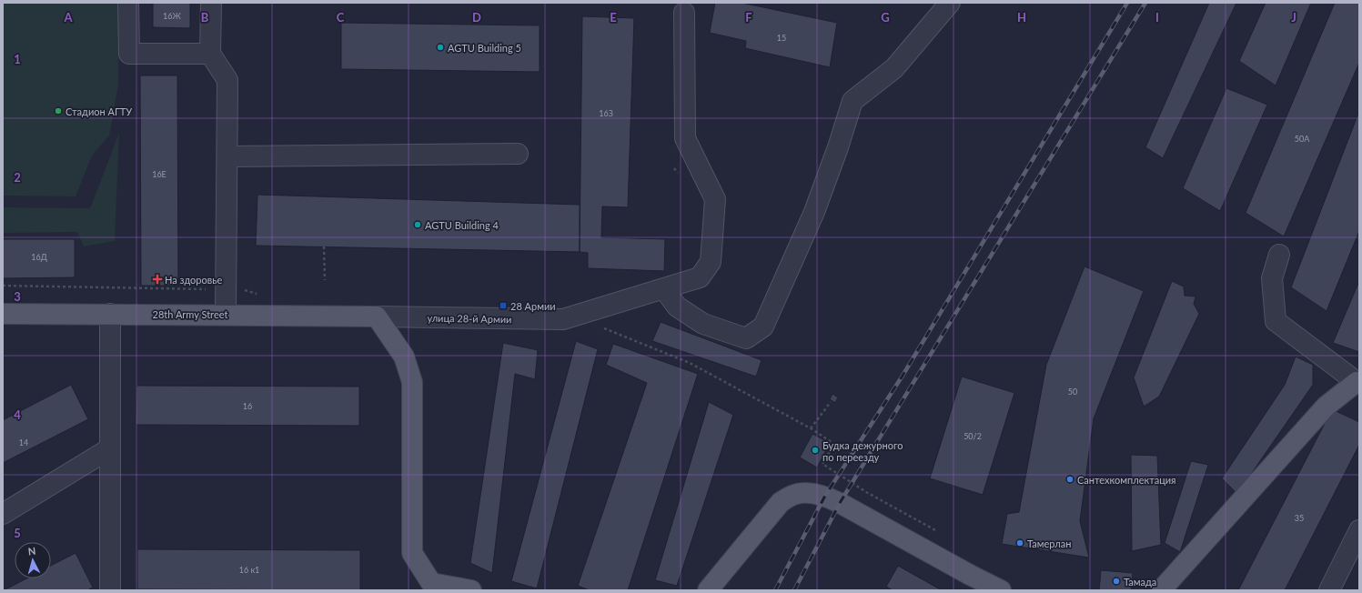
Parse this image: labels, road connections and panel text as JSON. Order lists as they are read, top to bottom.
{
  "streets": {
    "main road": ["28th Army Street"],
    "lane": ["улица 28-й Армии"]
  },
  "crossings": [
    ["28th Army Street", "улица 28-й Армии"]
  ],
  "places": {
    "other": [
      "AGTU Building 5",
      "Стадион АГТУ",
      "AGTU Building 4",
      "Будка дежурного по переезду",
      "Сантехкомплектация",
      "Тамерлан",
      "Тамада"
    ],
    "health": ["На здоровье"],
    "transit": ["28 Армии"]
  },
  "house_numbers": [
    "16Ж",
    "15",
    "16З",
    "50А",
    "16Е",
    "16Д",
    "50",
    "16",
    "50/2",
    "14",
    "35",
    "16 к1"
  ],
  "north": "top",
  "grid": {
    "columns": [
      "A",
      "B",
      "C",
      "D",
      "E",
      "F",
      "G",
      "H",
      "I",
      "J"
    ],
    "rows": [
      "1",
      "2",
      "3",
      "4",
      "5"
    ]
  }
}
